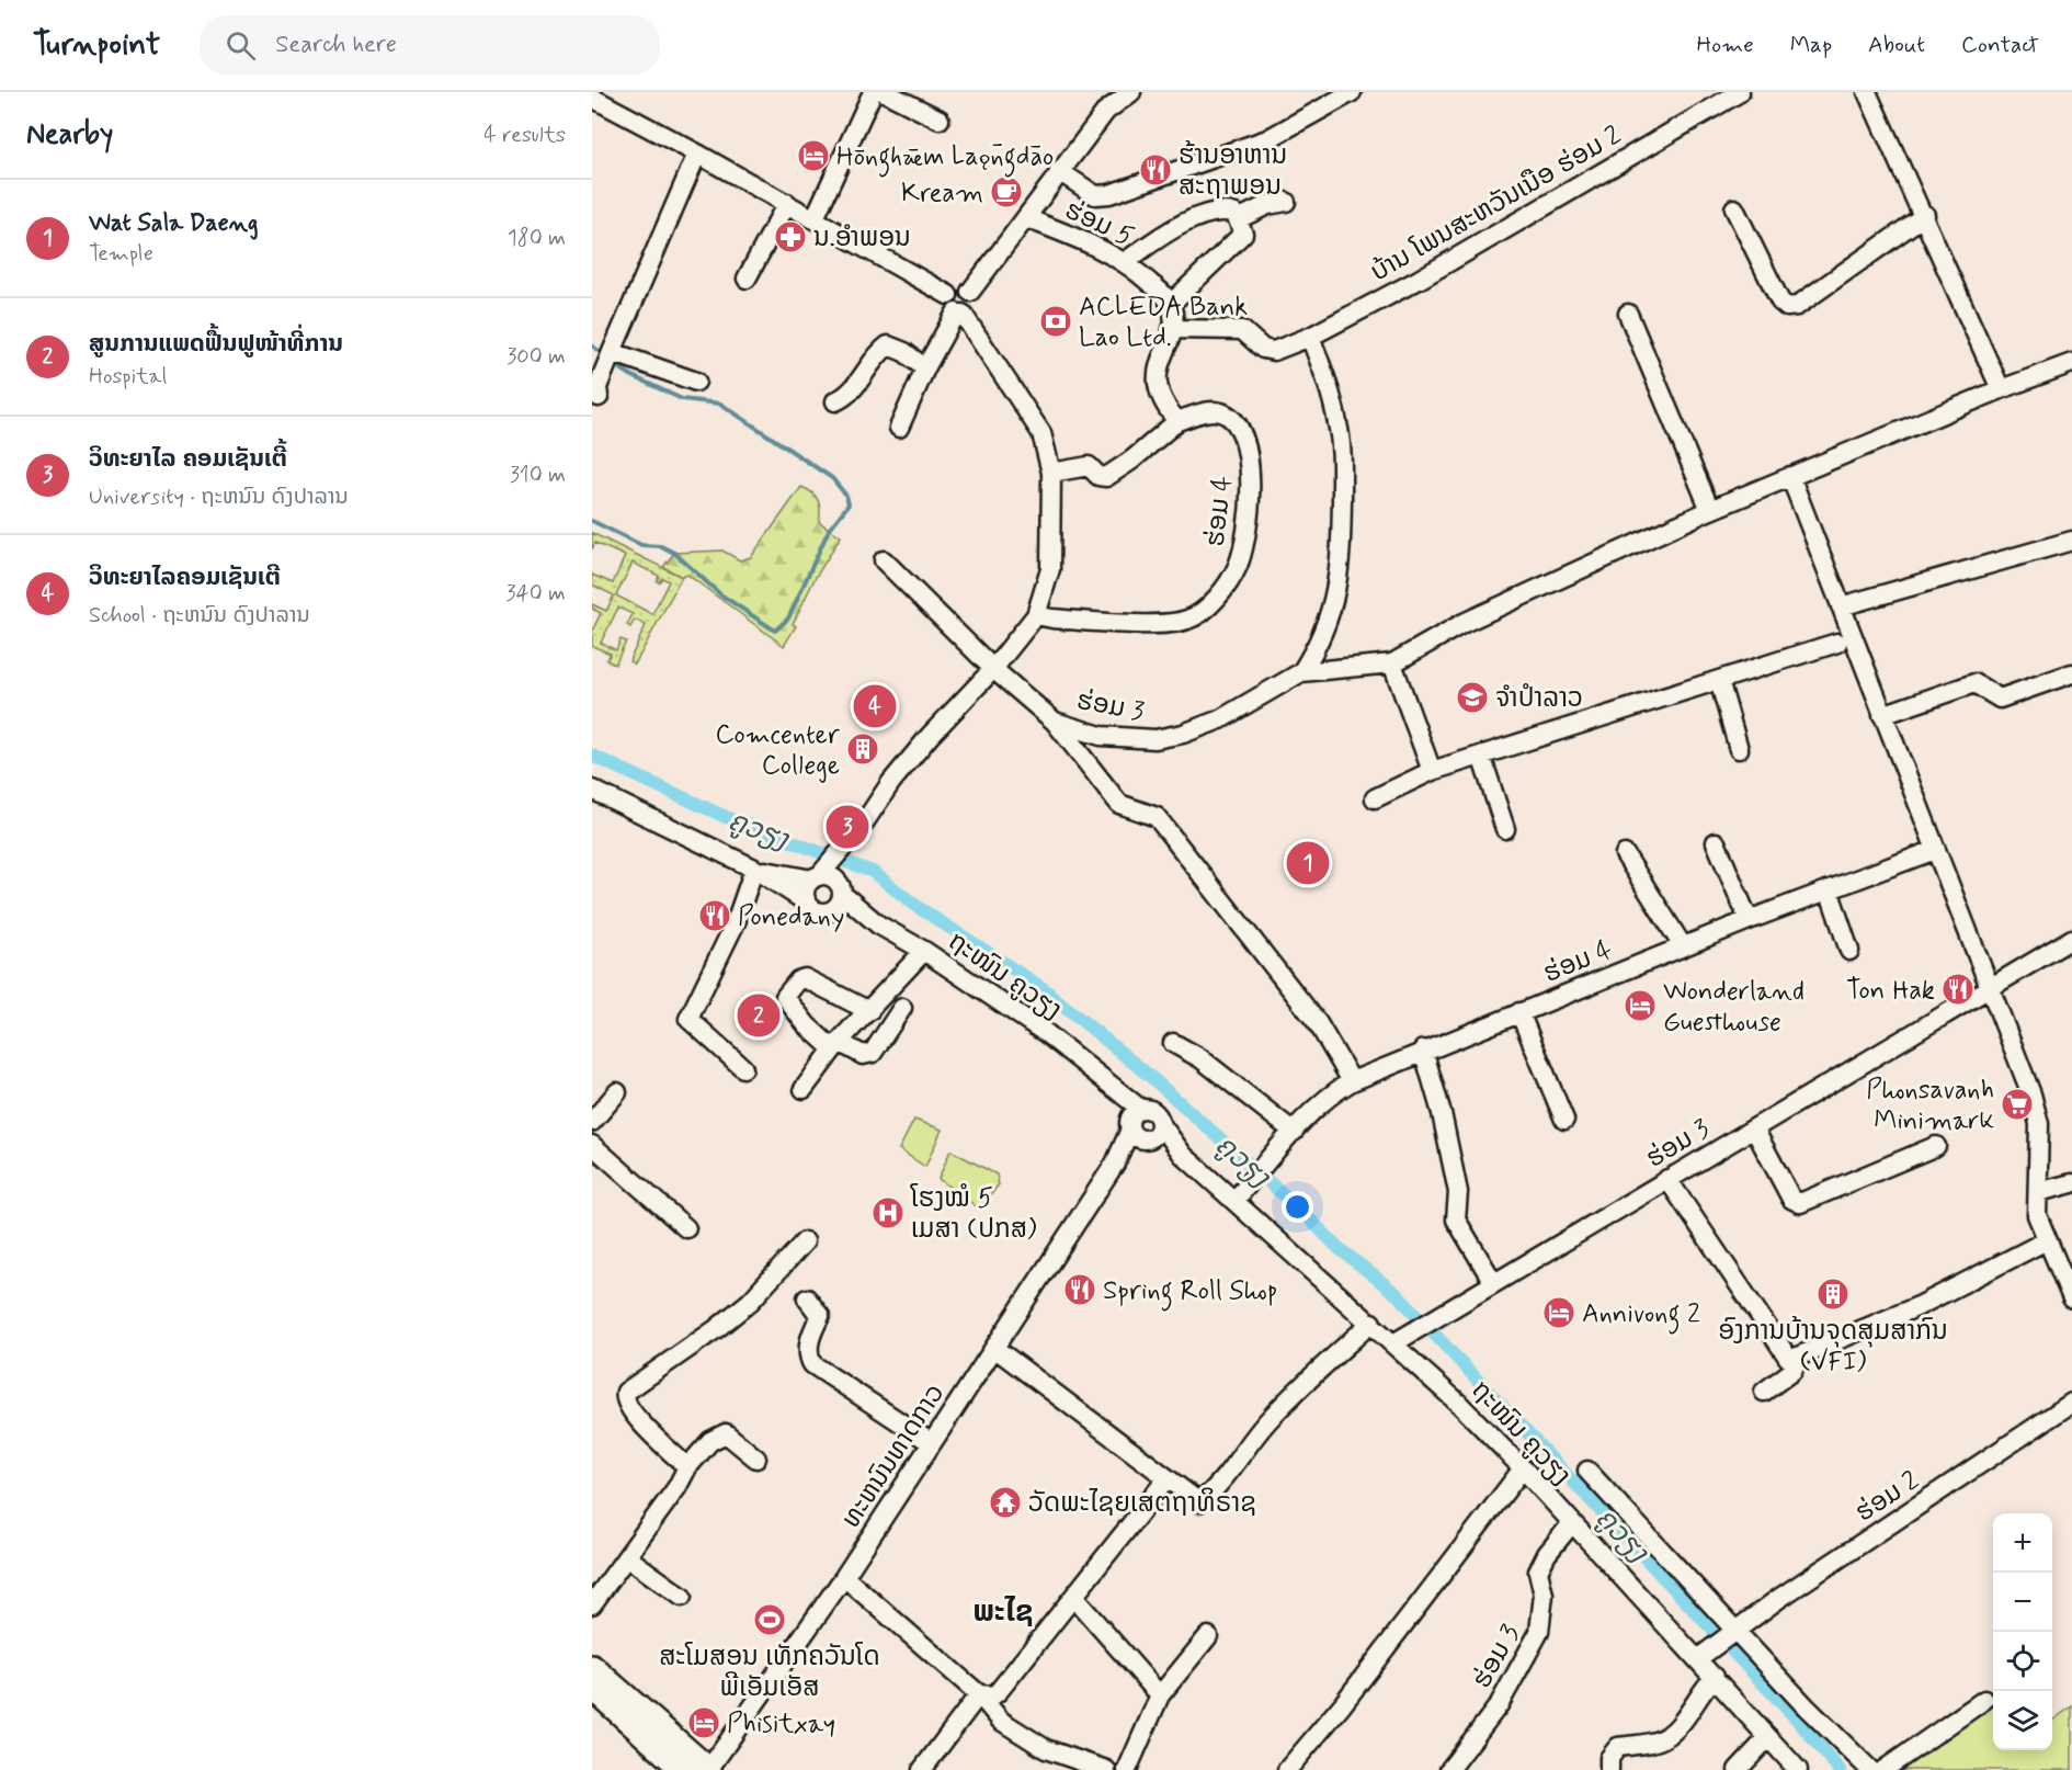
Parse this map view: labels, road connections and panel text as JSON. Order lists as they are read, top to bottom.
{
  "streets": {
    "street": [
      "ບ້ານ ໂພນສະຫວັນເນືອ ຮ່ອມ 2",
      "ຮ່ອມ 5",
      "ຮ່ອມ 4",
      "ຮ່ອມ 3",
      "ຖະໜົນ ຄູວຽງ",
      "ທະຫນົນທາດກາວ",
      "ຮ່ອມ 2"
    ]
  },
  "crossings": [
    ["ຮ່ອມ 4", "ຖະໜົນ ຄູວຽງ"],
    ["ຮ່ອມ 3", "ຖະໜົນ ຄູວຽງ"],
    ["ຖະໜົນ ຄູວຽງ", "ທະຫນົນທາດກາວ"],
    ["ຖະໜົນ ຄູວຽງ", "ຮ່ອມ 2"]
  ],
  "districts": ["ພະໄຊ"],
  "water": ["ຄູວຽງ"],
  "places": {
    "hotel": [
      "Hōnghǣm Laǭngdāo",
      "Wonderland Guesthouse",
      "Annivong 2",
      "Phisitxay"
    ],
    "restaurant": [
      "ຮ້ານອາຫານ ສະຖາພອນ",
      "Ponedany",
      "Ton Hak",
      "Spring Roll Shop"
    ],
    "cafe": ["Kream"],
    "pharmacy": ["ນ.ອຳພອນ"],
    "bank": ["ACLEDA Bank Lao Ltd."],
    "school or university": ["ຈຳປຳລາວ"],
    "building": ["Comcenter College", "ອົງການບ້ານຈຸດສຸມສາກົນ (VFI)"],
    "supermarket": ["Phonsavanh Minimark"],
    "hospital": ["ໂຮງໝໍ 5 ເມສາ (ປກສ)"],
    "temple": ["ວັດພະໄຊຍເສຕຖາທິຣາຊ"],
    "sports": ["ສະໂມສອນ ເທັກຄວັນໂດ ພີເອັມເອັສ"]
  },
  "page": {
    "header": "Turnpoint",
    "search": "Search here",
    "nav": [
      "Home",
      "Map",
      "About",
      "Contact"
    ],
    "heading": ["Nearby", "4 results"],
    "list": [
      {
        "mark": "1",
        "name": "Wat Sala Daeng",
        "note": "Temple",
        "value": "180 m"
      },
      {
        "mark": "2",
        "name": "ສູນການແພດຟື້ນຟູໜ້າທີ່ການ",
        "note": "Hospital",
        "value": "300 m"
      },
      {
        "mark": "3",
        "name": "ວິທະຍາໄລ ຄອມເຊັນເຕີ້",
        "note": "University · ຖະຫນົນ ດົງປາລານ",
        "value": "310 m"
      },
      {
        "mark": "4",
        "name": "ວິທະຍາໄລຄອມເຊັນເຕີ",
        "note": "School · ຖະຫນົນ ດົງປາລານ",
        "value": "340 m"
      }
    ],
    "pins": [
      "4",
      "3",
      "1",
      "2"
    ],
    "map_buttons": ["+", "−"]
  }
}
